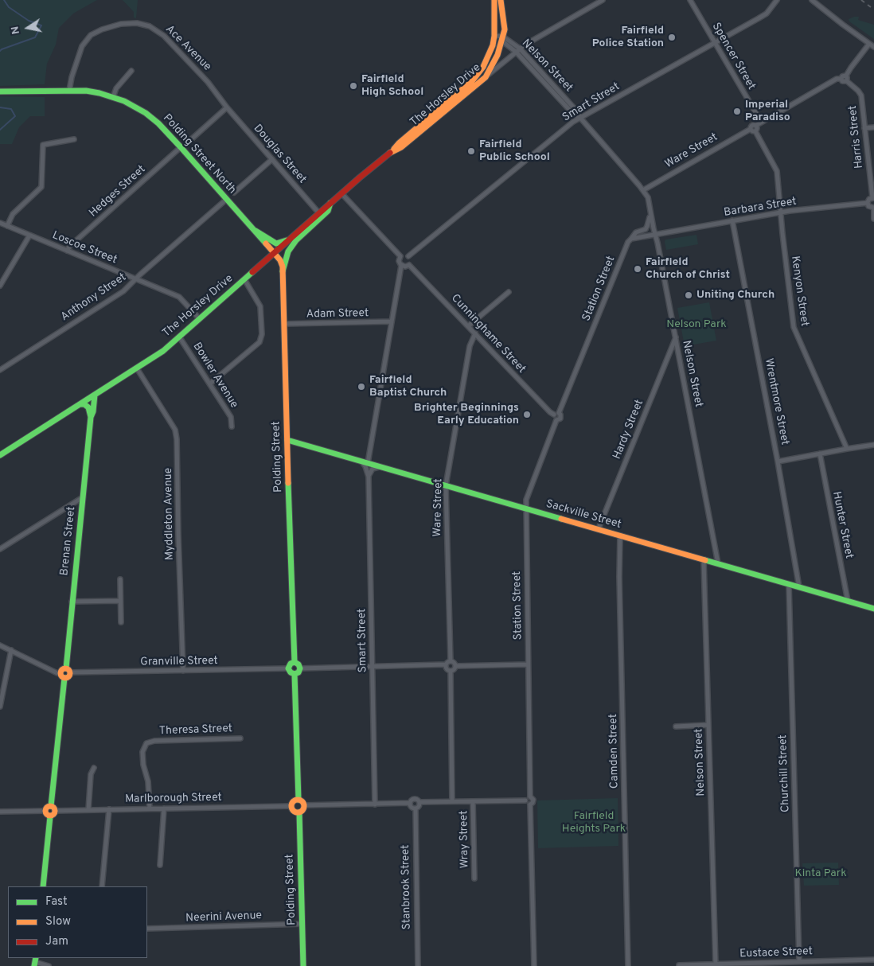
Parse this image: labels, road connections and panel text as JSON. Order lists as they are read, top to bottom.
{
  "streets": {
    "main road": [
      "The Horsley Drive",
      "Polding Street North",
      "Polding Street",
      "Sackville Street",
      "Brenan Street"
    ],
    "street": [
      "Ace Avenue",
      "Spencer Street",
      "Nelson Street",
      "Smart Street",
      "Harris Street",
      "Ware Street",
      "Douglas Street",
      "Hedges Street",
      "Barbara Street",
      "Loscoe Street",
      "Station Street",
      "Kenyon Street",
      "Anthony Street",
      "Adam Street",
      "Cunninghame Street",
      "Bowler Avenue",
      "Wrentmore Street",
      "Hardy Street",
      "Myddleton Avenue",
      "Hunter Street",
      "Granville Street",
      "Theresa Street",
      "Camden Street",
      "Churchill Street",
      "Marlborough Street",
      "Wray Street",
      "Stanbrook Street",
      "Neerini Avenue",
      "Eustace Street"
    ]
  },
  "crossings": [
    ["Ace Avenue", "Polding Street North"],
    ["Ace Avenue", "Douglas Street"],
    ["Spencer Street", "Smart Street"],
    ["Nelson Street", "The Horsley Drive"],
    ["Nelson Street", "Smart Street"],
    ["Nelson Street", "Ware Street"],
    ["Nelson Street", "Barbara Street"],
    ["Nelson Street", "Hardy Street"],
    ["Nelson Street", "Sackville Street"],
    ["Nelson Street", "Eustace Street"],
    ["The Horsley Drive", "Polding Street North"],
    ["The Horsley Drive", "Douglas Street"],
    ["The Horsley Drive", "Loscoe Street"],
    ["The Horsley Drive", "Bowler Avenue"],
    ["The Horsley Drive", "Polding Street"],
    ["The Horsley Drive", "Myddleton Avenue"],
    ["The Horsley Drive", "Brenan Street"],
    ["Smart Street", "Cunninghame Street"],
    ["Ware Street", "Kenyon Street"],
    ["Ware Street", "Cunninghame Street"],
    ["Ware Street", "Sackville Street"],
    ["Polding Street North", "Hedges Street"],
    ["Polding Street North", "Anthony Street"],
    ["Polding Street North", "Polding Street"],
    ["Hedges Street", "Loscoe Street"],
    ["Barbara Street", "Kenyon Street"],
    ["Barbara Street", "Wrentmore Street"],
    ["Loscoe Street", "Anthony Street"],
    ["Station Street", "Cunninghame Street"],
    ["Station Street", "Sackville Street"],
    ["Adam Street", "Polding Street"],
    ["Wrentmore Street", "Sackville Street"],
    ["Hardy Street", "Sackville Street"],
    ["Polding Street", "Sackville Street"],
    ["Polding Street", "Granville Street"],
    ["Polding Street", "Marlborough Street"],
    ["Polding Street", "Neerini Avenue"],
    ["Myddleton Avenue", "Granville Street"],
    ["Sackville Street", "Hunter Street"],
    ["Sackville Street", "Camden Street"],
    ["Sackville Street", "Churchill Street"],
    ["Brenan Street", "Granville Street"],
    ["Theresa Street", "Marlborough Street"],
    ["Churchill Street", "Eustace Street"]
  ],
  "parks": ["Nelson Park", "Fairfield Heights Park", "Kinta Park"],
  "places": [
    "Fairfield Police Station",
    "Fairfield High School",
    "Imperial Paradiso",
    "Fairfield Public School",
    "Fairfield Church of Christ",
    "Uniting Church",
    "Fairfield Baptist Church",
    "Brighter Beginnings Early Education"
  ],
  "legend": ["Fast", "Slow", "Jam"],
  "north": "left"
}
